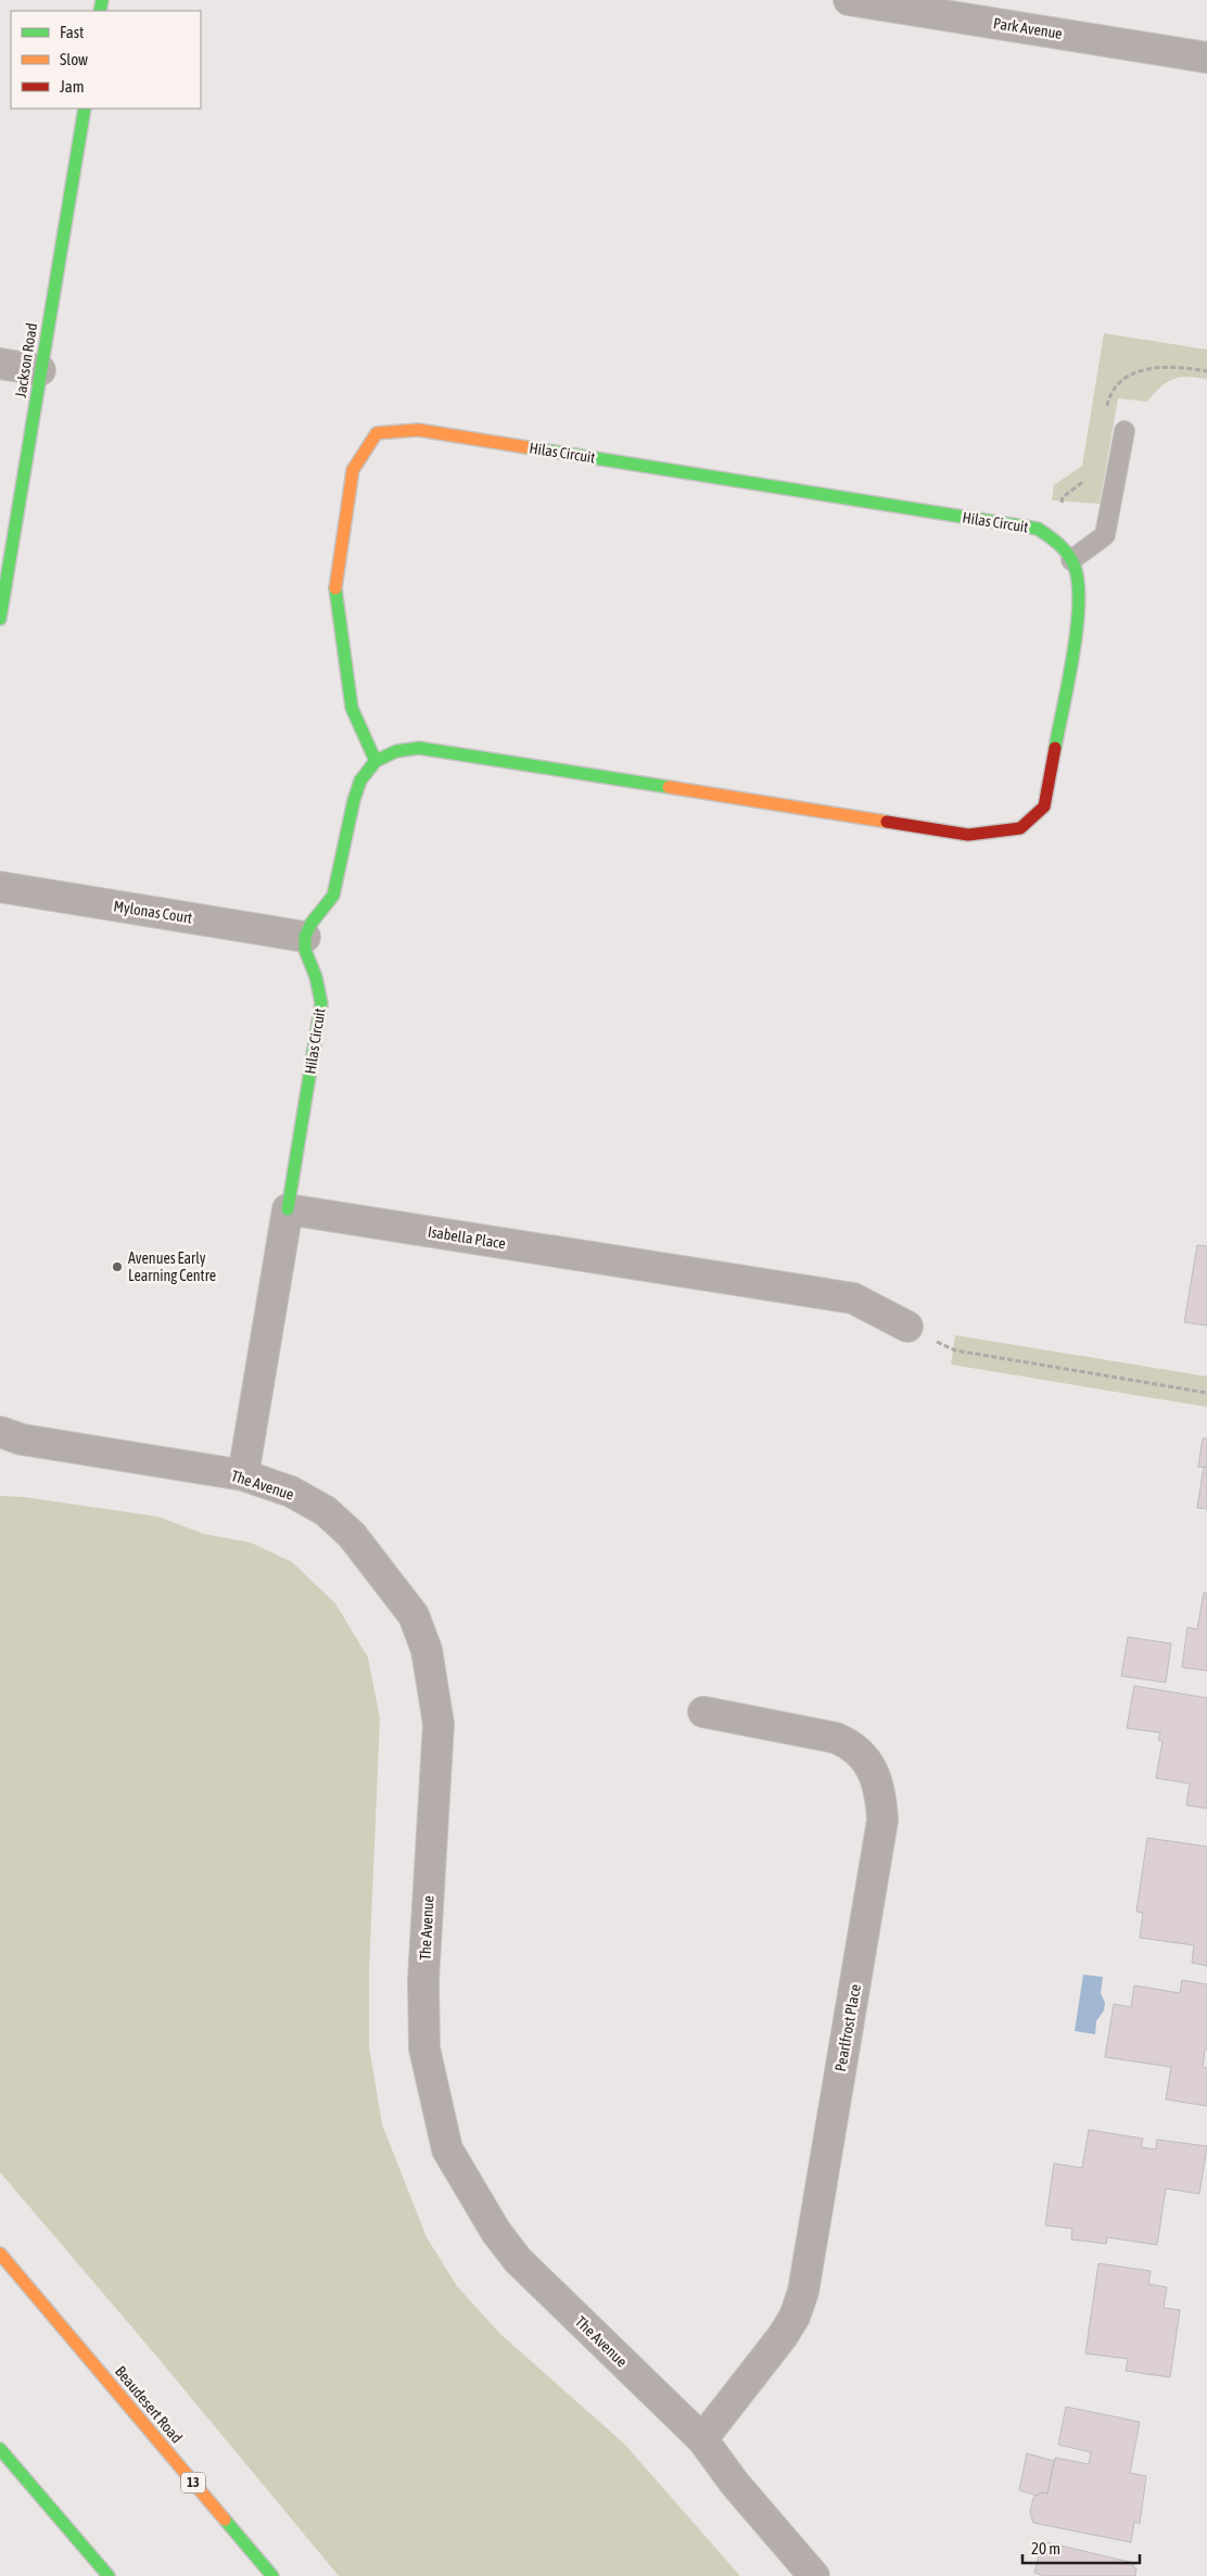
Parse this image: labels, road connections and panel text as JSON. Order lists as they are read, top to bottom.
{
  "streets": {
    "main road": [
      "Jackson Road",
      "Hilas Circuit",
      "Beaudesert Road",
      "13"
    ],
    "street": [
      "Park Avenue",
      "Mylonas Court",
      "Isabella Place",
      "The Avenue",
      "Pearlfrost Place"
    ]
  },
  "crossings": [
    ["Hilas Circuit", "Mylonas Court"],
    ["Hilas Circuit", "Isabella Place"],
    ["The Avenue", "Pearlfrost Place"]
  ],
  "places": ["Avenues Early Learning Centre"],
  "legend": ["Fast", "Slow", "Jam"],
  "scale_bar": "20 m"
}
